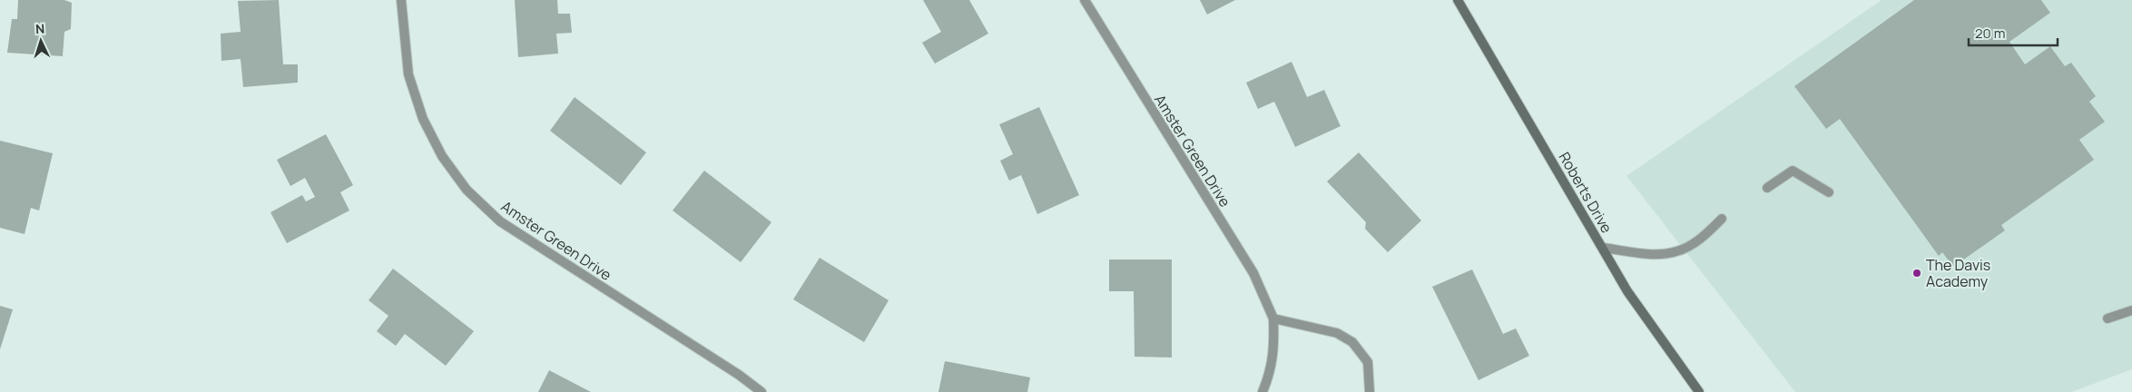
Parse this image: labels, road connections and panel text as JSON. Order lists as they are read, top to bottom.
{
  "streets": {
    "street": ["Amster Green Drive", "Roberts Drive"]
  },
  "places": ["The Davis Academy"],
  "scale_bar": "20 m",
  "north": "top"
}
